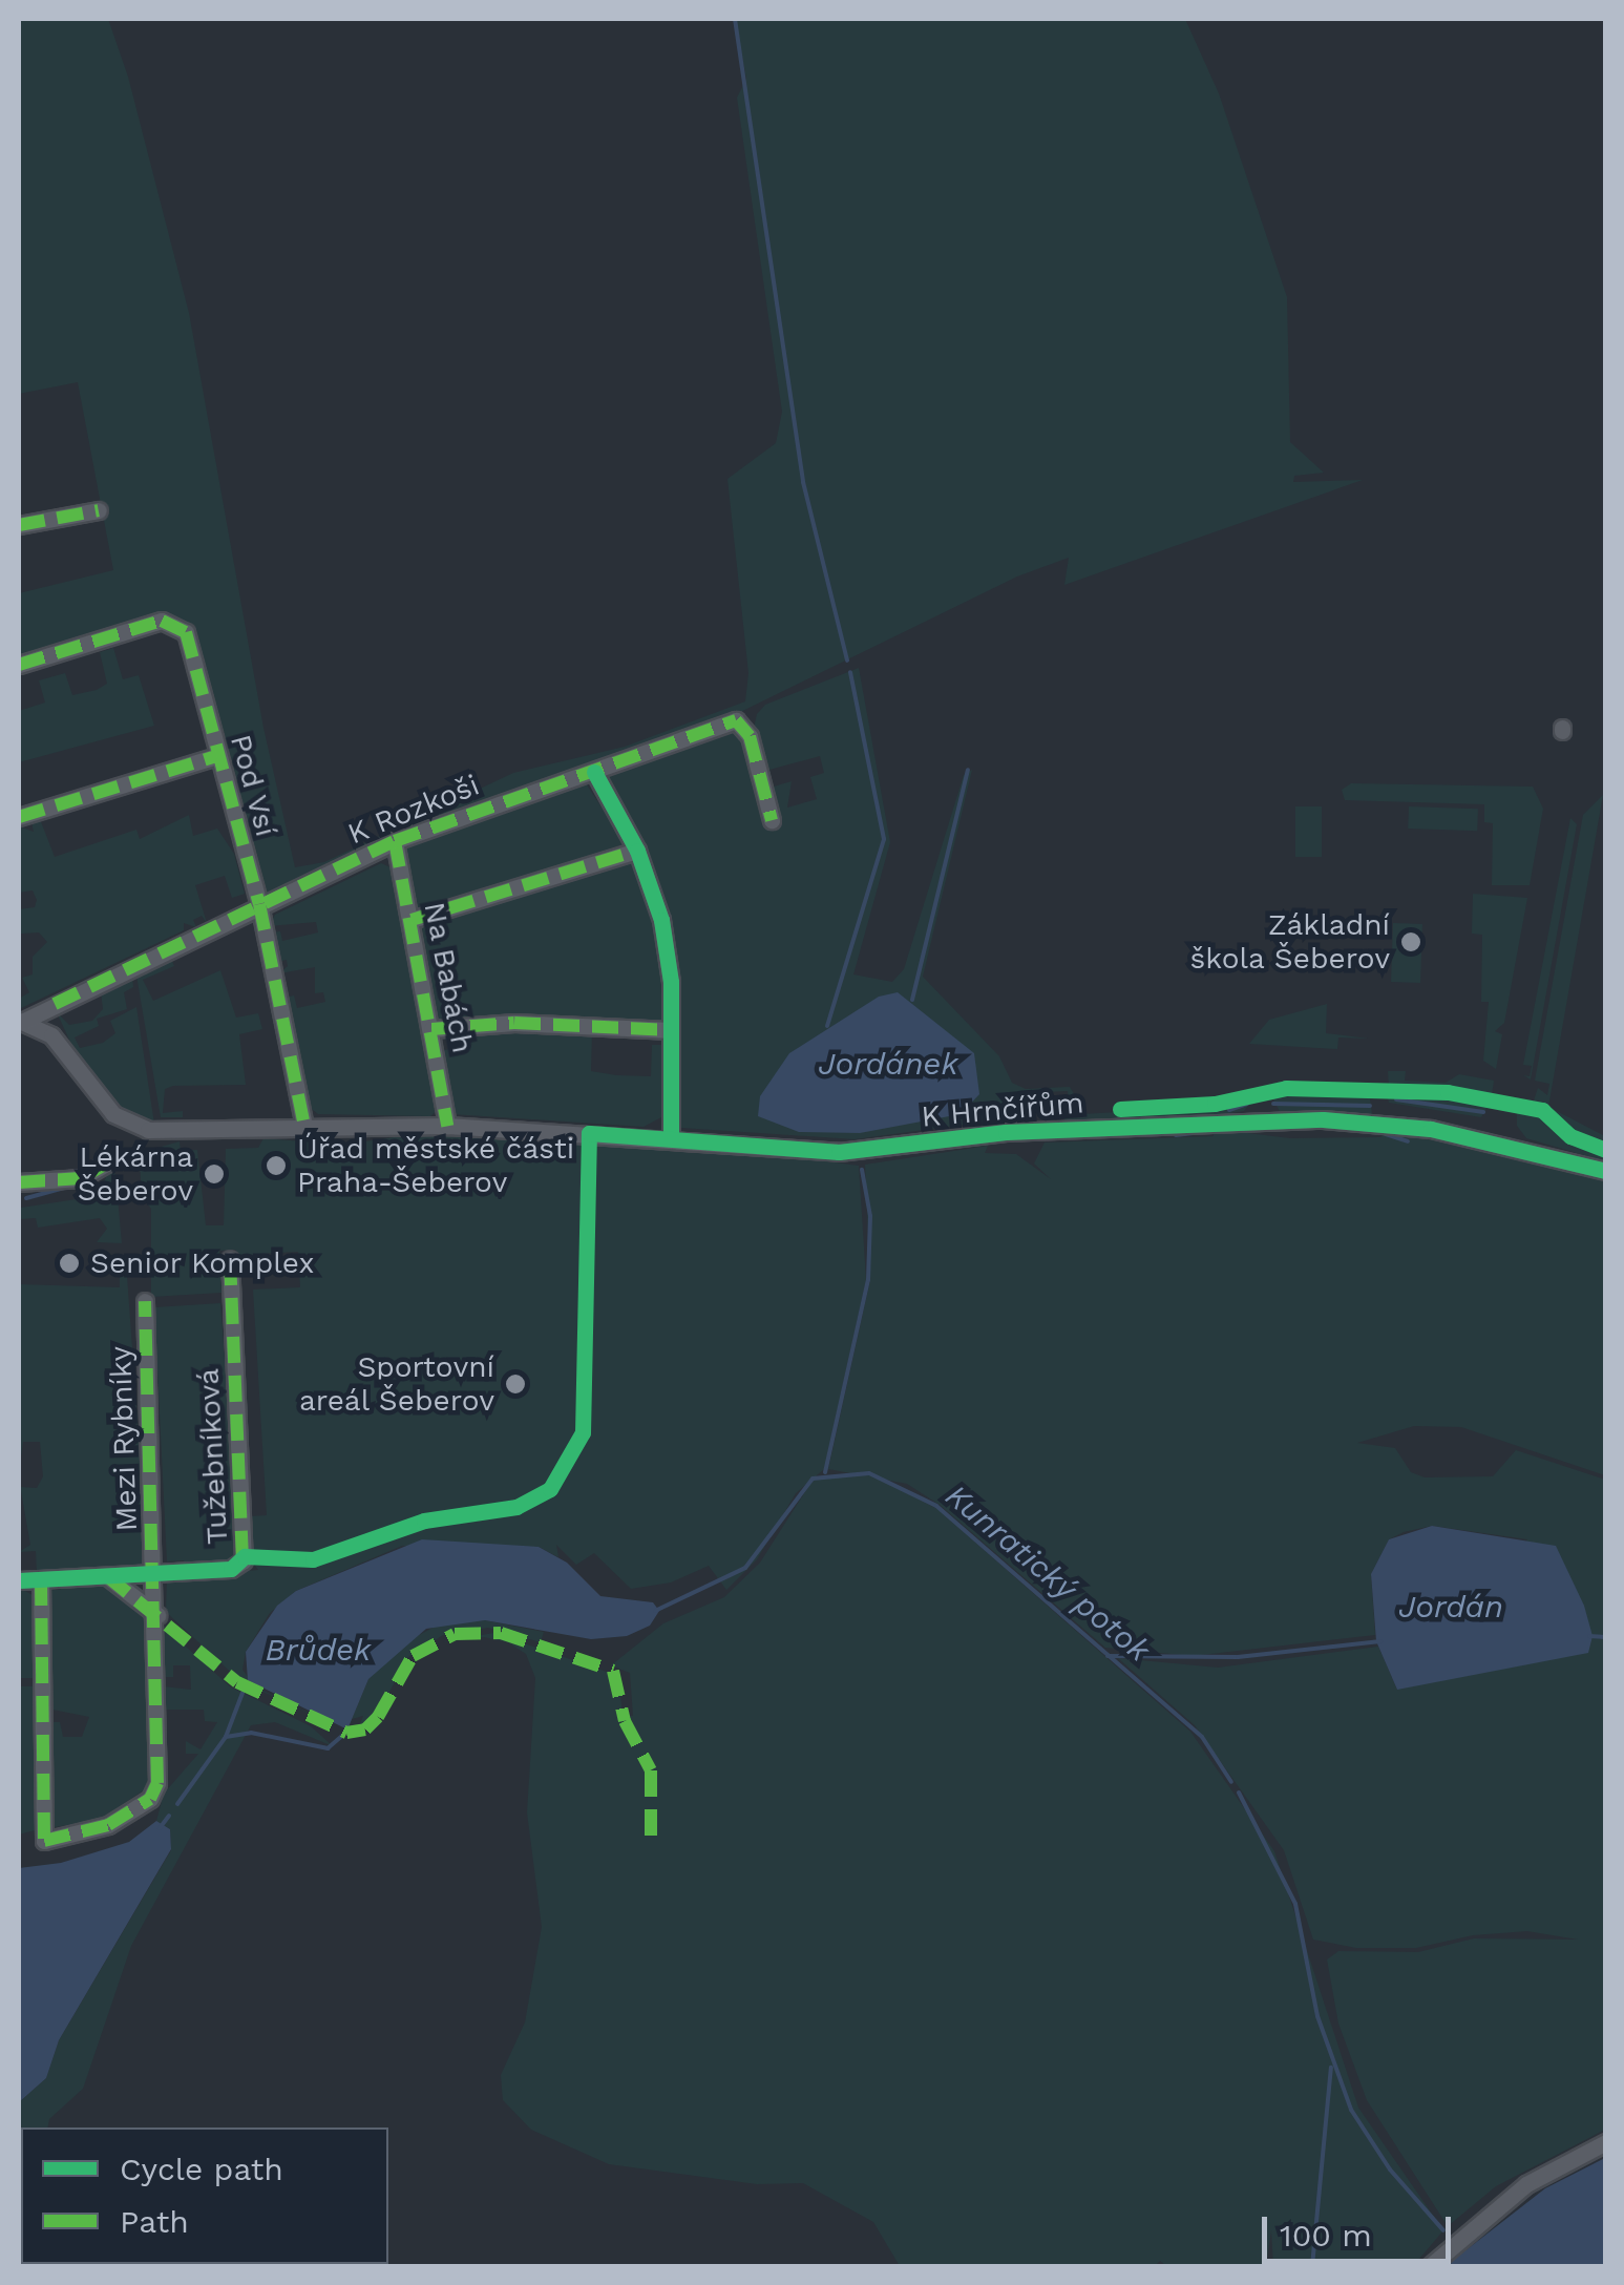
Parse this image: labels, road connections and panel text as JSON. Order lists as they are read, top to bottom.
{
  "streets": {
    "street": [
      "Pod Vsí",
      "K Rozkoši",
      "Na Babách",
      "K Hrnčířům",
      "Mezi Rybníky",
      "Tužebníková"
    ]
  },
  "crossings": [
    ["Pod Vsí", "K Rozkoši"],
    ["Pod Vsí", "K Hrnčířům"],
    ["K Rozkoši", "Na Babách"],
    ["K Rozkoši", "K Hrnčířům"],
    ["Na Babách", "K Hrnčířům"],
    ["Mezi Rybníky", "Tužebníková"]
  ],
  "water": [
    "Jordánek",
    "Kunratický potok",
    "Jordán",
    "Brůdek"
  ],
  "places": [
    "Základní škola Šeberov",
    "Úřad městské části Praha-Šeberov",
    "Lékárna Šeberov",
    "Senior Komplex",
    "Sportovní areál Šeberov"
  ],
  "legend": ["Cycle path", "Path"],
  "scale_bar": "100 m"
}
